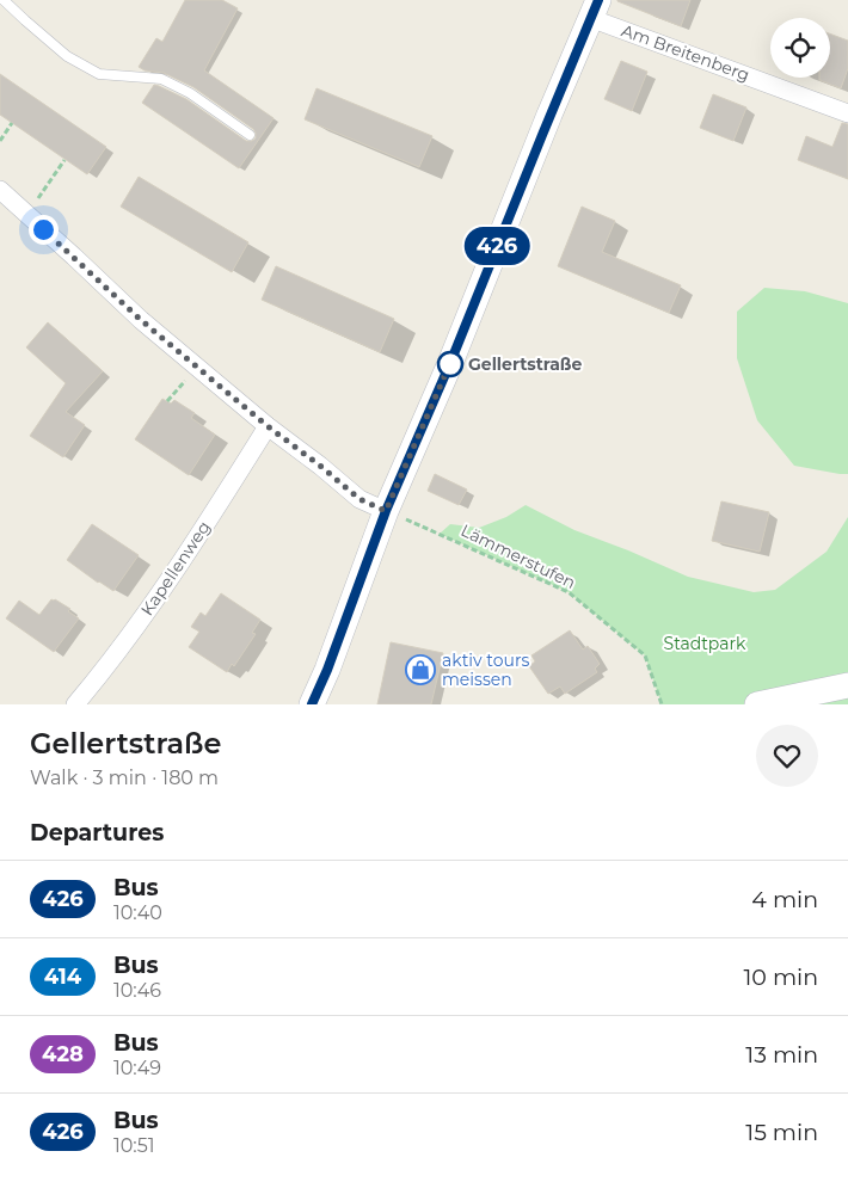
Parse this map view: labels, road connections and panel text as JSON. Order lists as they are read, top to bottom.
{
  "streets": {
    "street": ["Am Breitenberg", "Kapellenweg"],
    "path": ["Lämmerstufen"]
  },
  "parks": ["Stadtpark"],
  "places": {
    "other": ["Gellertstraße"],
    "shop": ["aktiv tours meissen"]
  },
  "lines": ["bus line 426"],
  "page": {
    "on_map": "426",
    "heading": [
      ["Gellertstraße", "Walk · 3 min · 180 m"],
      "Departures"
    ],
    "list": [
      {
        "mark": "426",
        "name": "Bus",
        "note": "10:40",
        "value": "4 min"
      },
      {
        "mark": "414",
        "name": "Bus",
        "note": "10:46",
        "value": "10 min"
      },
      {
        "mark": "428",
        "name": "Bus",
        "note": "10:49",
        "value": "13 min"
      },
      {
        "mark": "426",
        "name": "Bus",
        "note": "10:51",
        "value": "15 min"
      }
    ]
  }
}
